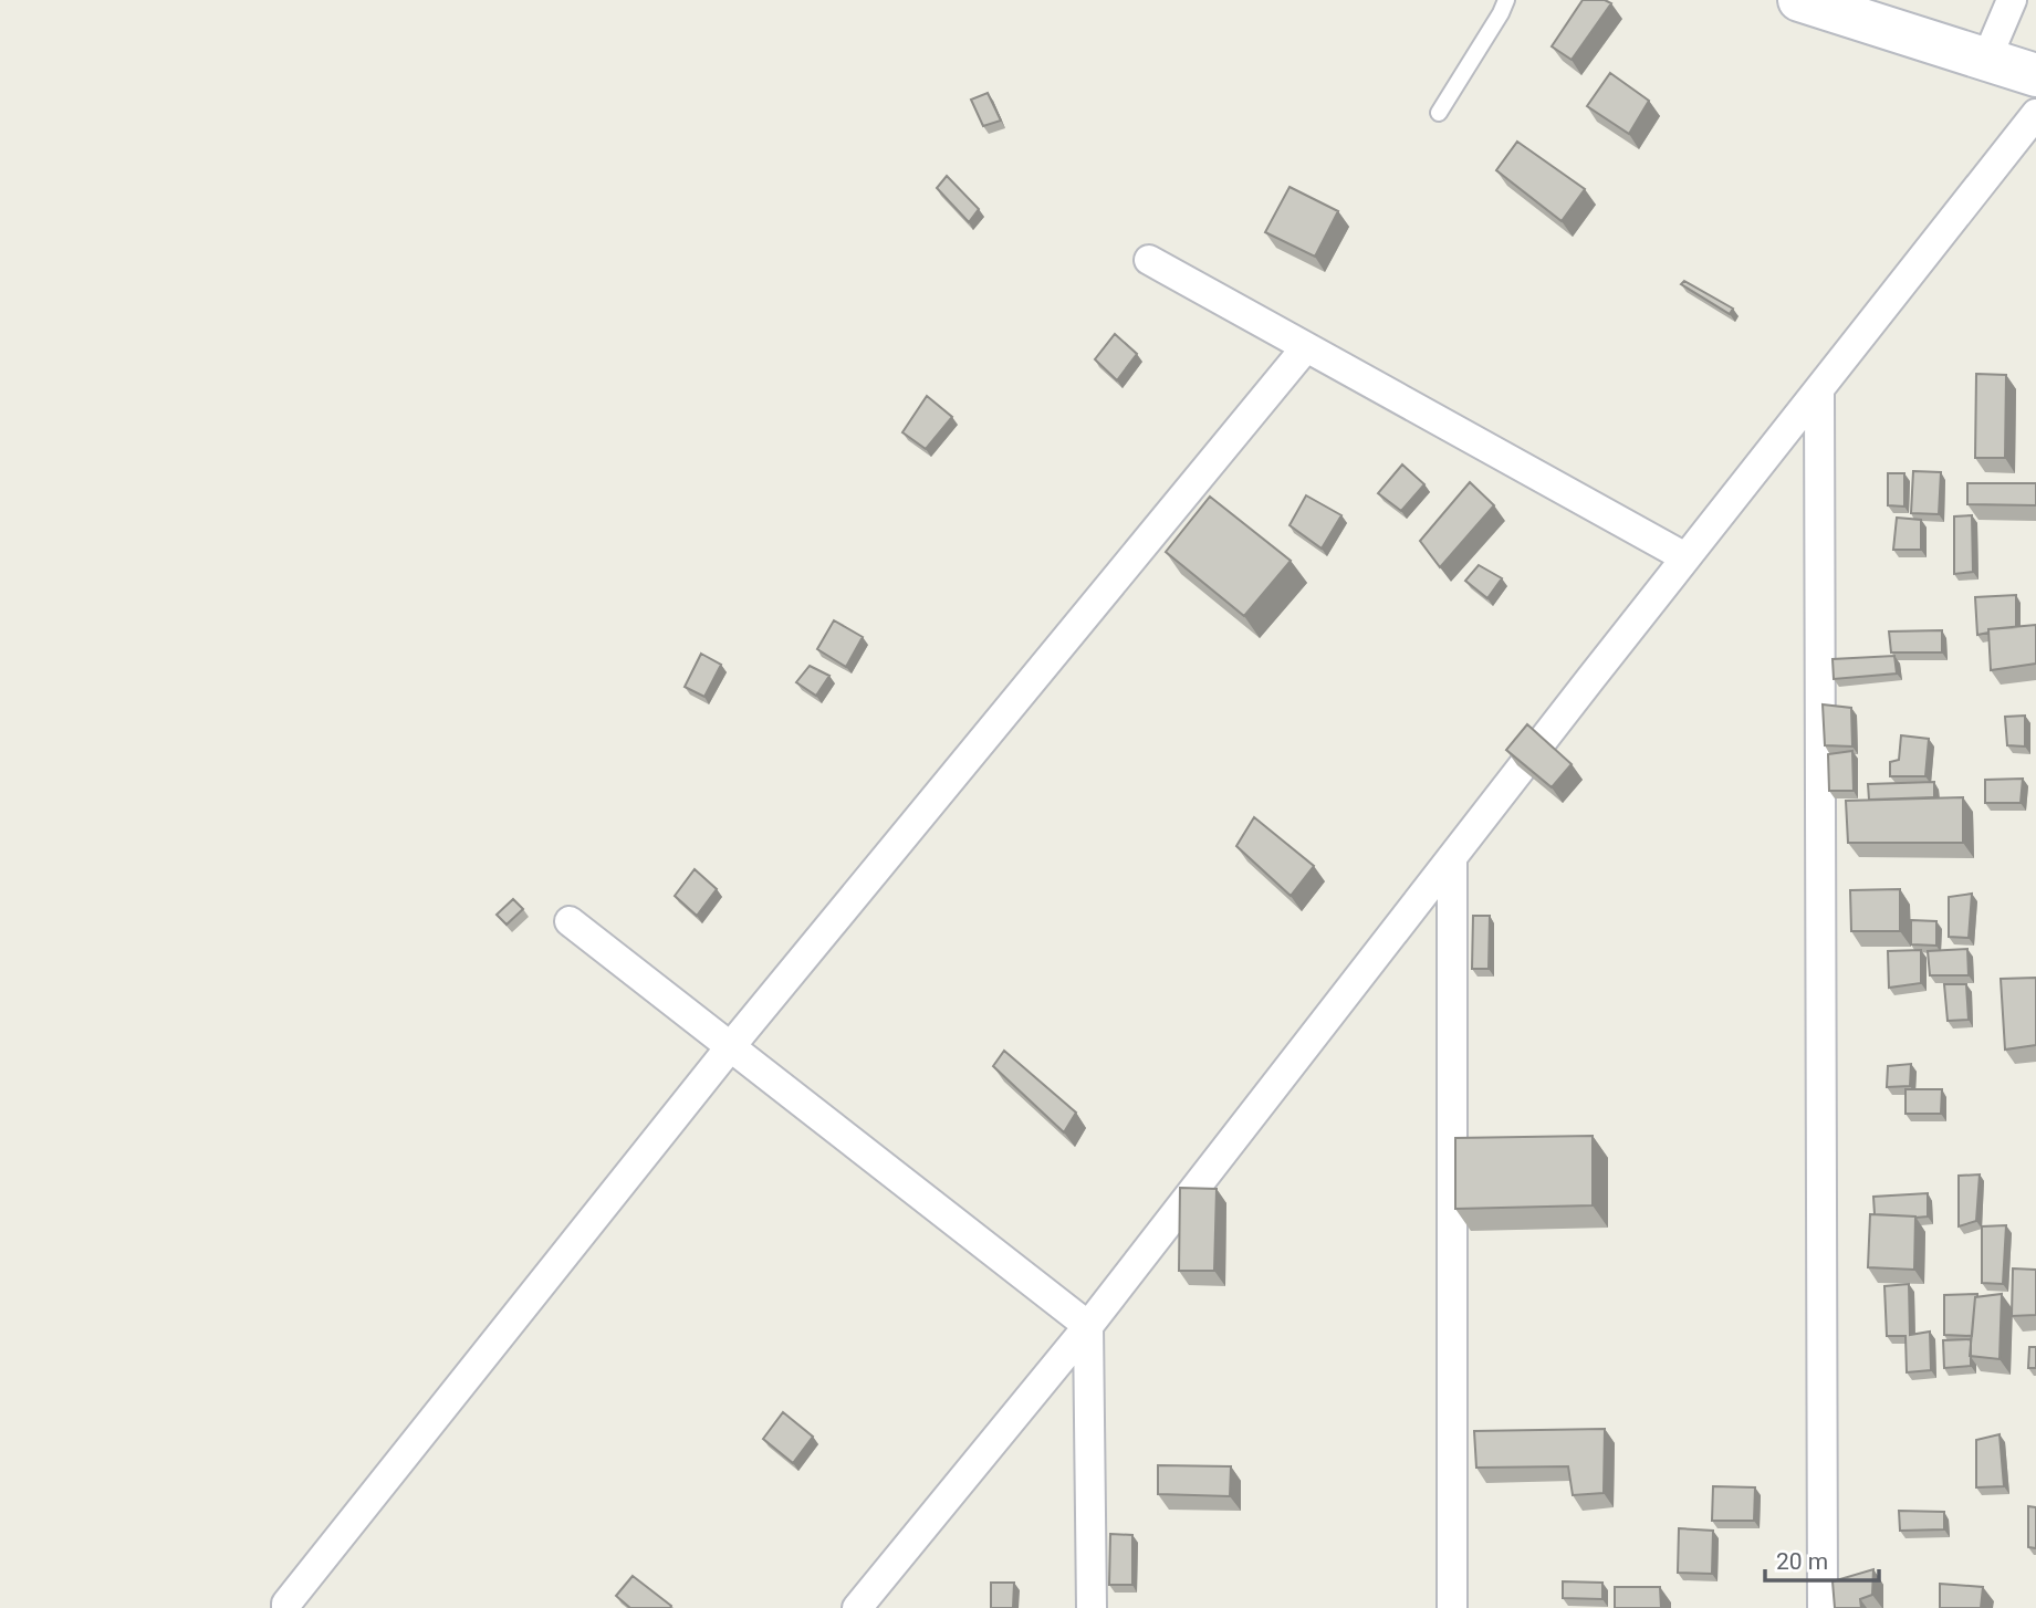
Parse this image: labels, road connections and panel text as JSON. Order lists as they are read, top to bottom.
{
  "scale_bar": "20 m"
}
